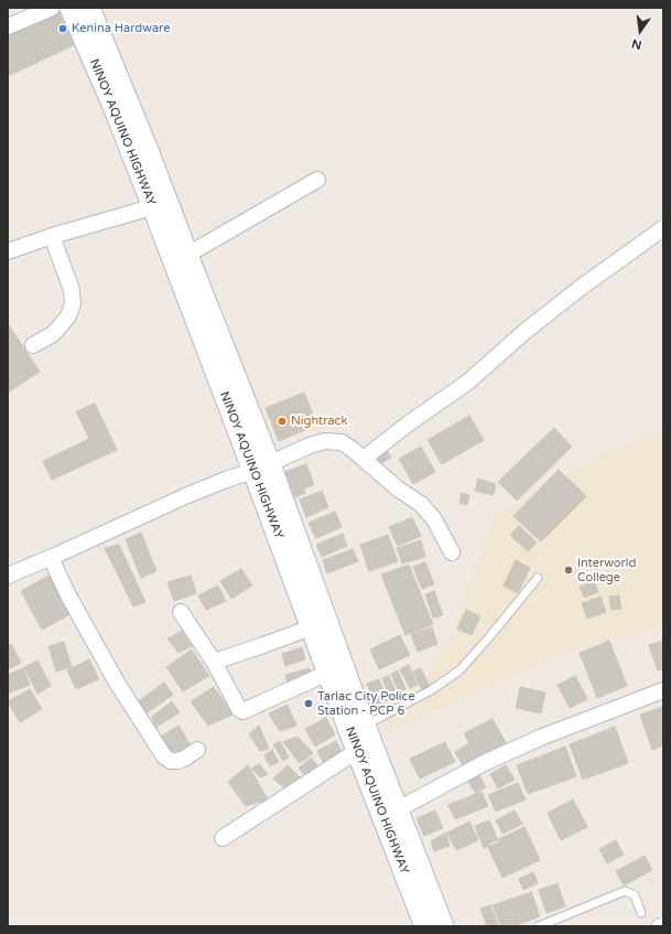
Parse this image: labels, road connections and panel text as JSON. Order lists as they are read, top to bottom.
{
  "streets": {
    "main road": ["NINOY AQUINO HIGHWAY"]
  },
  "places": [
    "Kenina Hardware",
    "Nightrack",
    "Interworld College",
    "Tarlac City Police Station - PCP 6"
  ],
  "north": "bottom"
}
